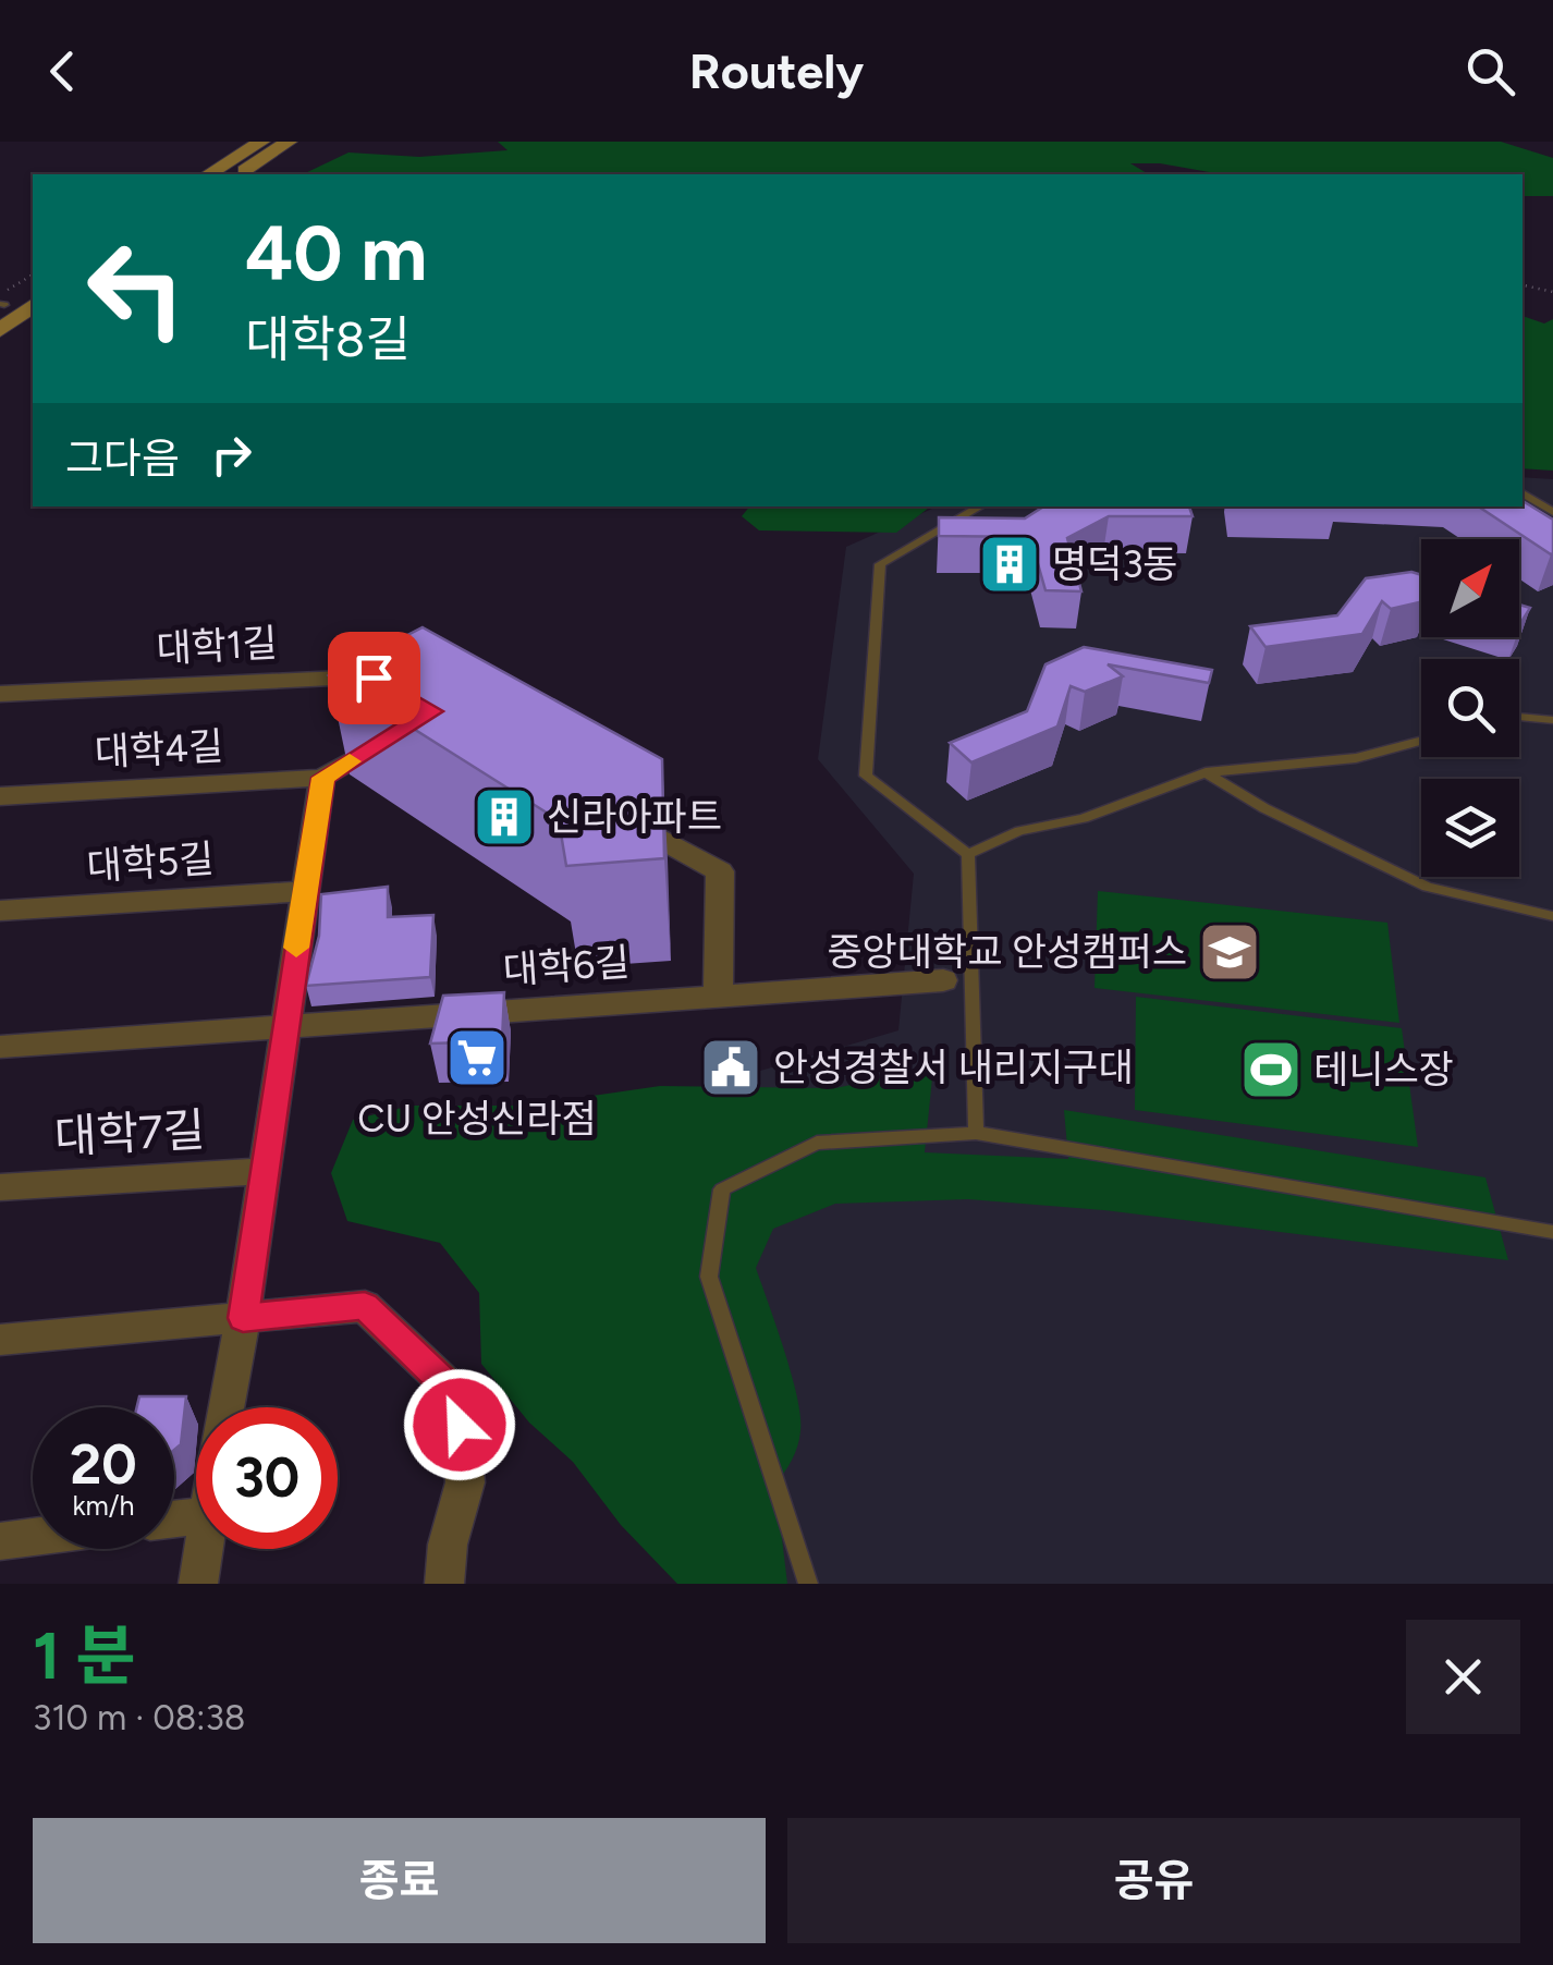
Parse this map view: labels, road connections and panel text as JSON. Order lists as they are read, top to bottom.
{
  "streets": {
    "street": [
      "대학1길",
      "대학4길",
      "대학5길",
      "대학6길",
      "대학7길"
    ]
  },
  "places": {
    "building": ["명덕3동", "신라아파트"],
    "school or university": ["중앙대학교 안성캠퍼스"],
    "supermarket": ["CU 안성신라점"],
    "public building": ["안성경찰서 내리지구대"],
    "sports": ["테니스장"]
  },
  "north": "top right",
  "page": {
    "header": "Routely",
    "turn": ["40 m", "대학8길"],
    "then": "그다음",
    "speed": "20 km/h",
    "limit": "30",
    "heading": ["1 분", "310 m · 08:38"],
    "buttons": ["종료", "공유"]
  }
}
